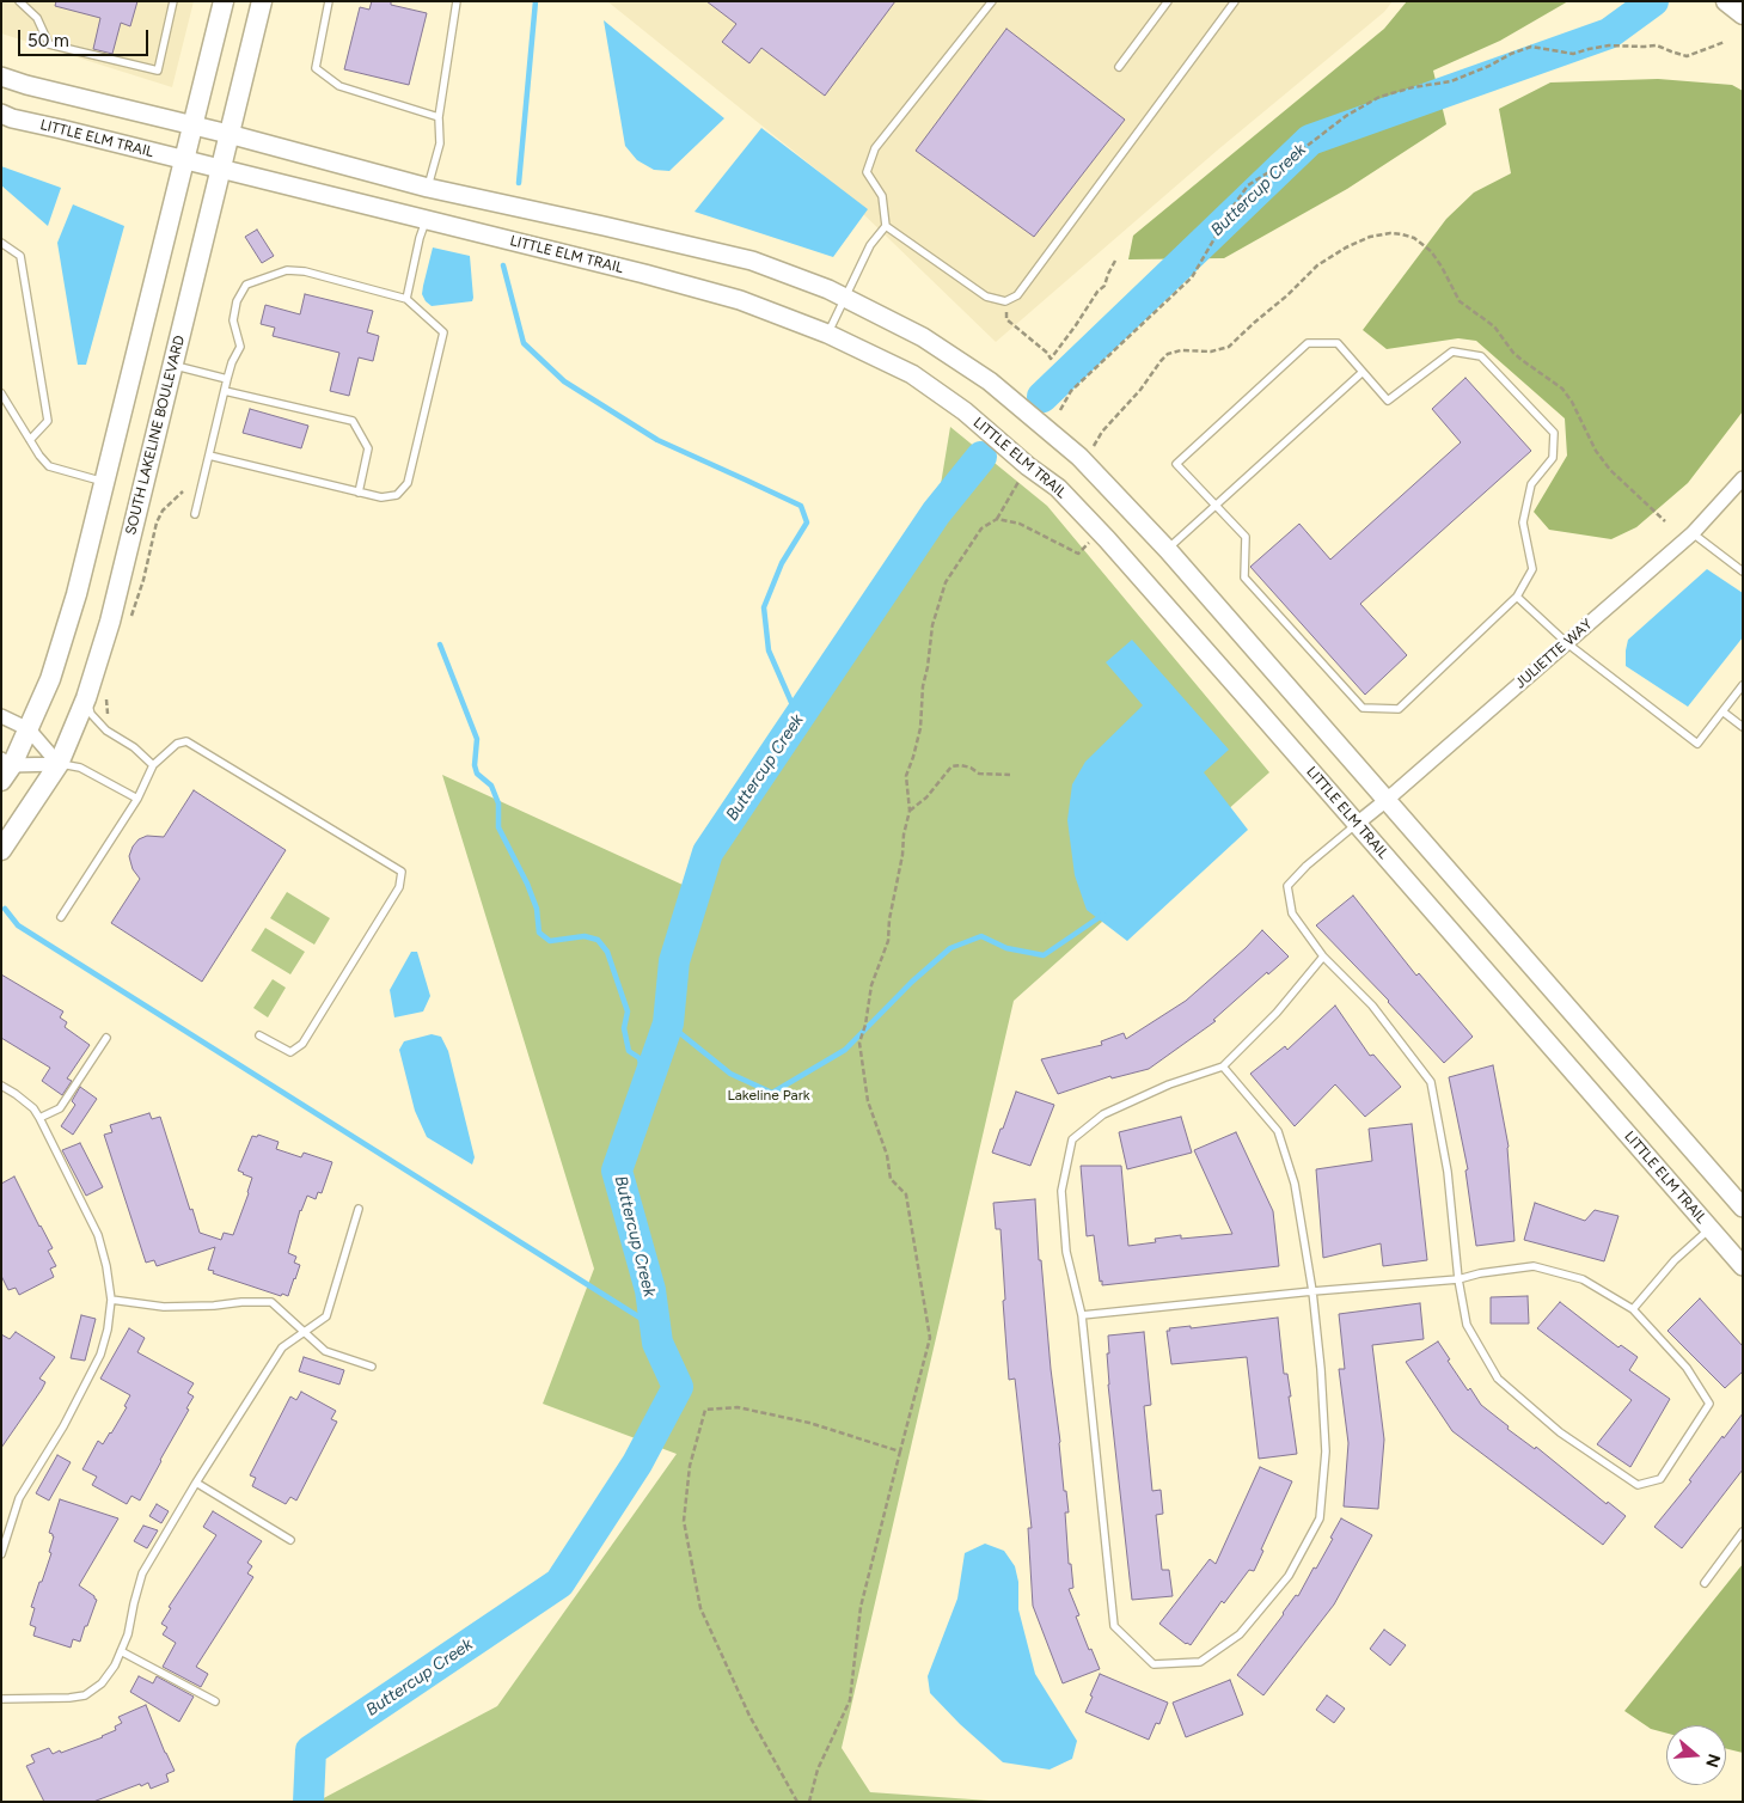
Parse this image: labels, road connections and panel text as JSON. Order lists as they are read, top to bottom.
{
  "streets": {
    "main road": ["SOUTH LAKELINE BOULEVARD"],
    "street": ["LITTLE ELM TRAIL", "JULIETTE WAY"]
  },
  "crossings": [
    ["LITTLE ELM TRAIL", "SOUTH LAKELINE BOULEVARD"],
    ["LITTLE ELM TRAIL", "JULIETTE WAY"]
  ],
  "water": ["Buttercup Creek"],
  "parks": ["Lakeline Park"],
  "scale_bar": "50 m",
  "north": "right"
}
